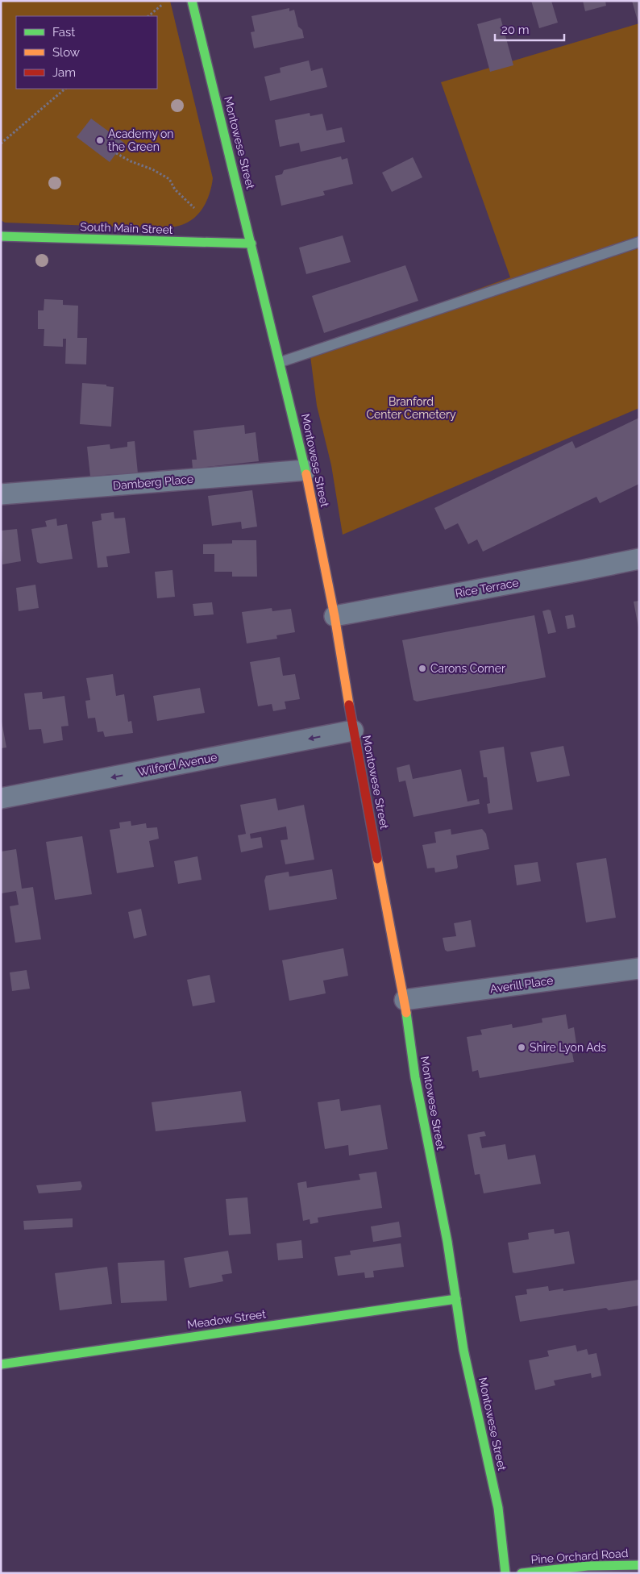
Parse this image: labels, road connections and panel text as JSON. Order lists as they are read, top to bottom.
{
  "streets": {
    "main road": [
      "Montowese Street",
      "South Main Street",
      "Meadow Street",
      "Pine Orchard Road"
    ],
    "street": [
      "Damberg Place",
      "Rice Terrace",
      "Wilford Avenue",
      "Averill Place"
    ]
  },
  "crossings": [
    ["Montowese Street", "South Main Street"],
    ["Montowese Street", "Damberg Place"],
    ["Montowese Street", "Rice Terrace"],
    ["Montowese Street", "Wilford Avenue"],
    ["Montowese Street", "Averill Place"],
    ["Montowese Street", "Meadow Street"]
  ],
  "one_way": ["Wilford Avenue"],
  "parks": ["Branford Center Cemetery"],
  "places": ["Academy on the Green", "Carons Corner", "Shire Lyon Ads"],
  "legend": ["Fast", "Slow", "Jam"],
  "scale_bar": "20 m"
}
